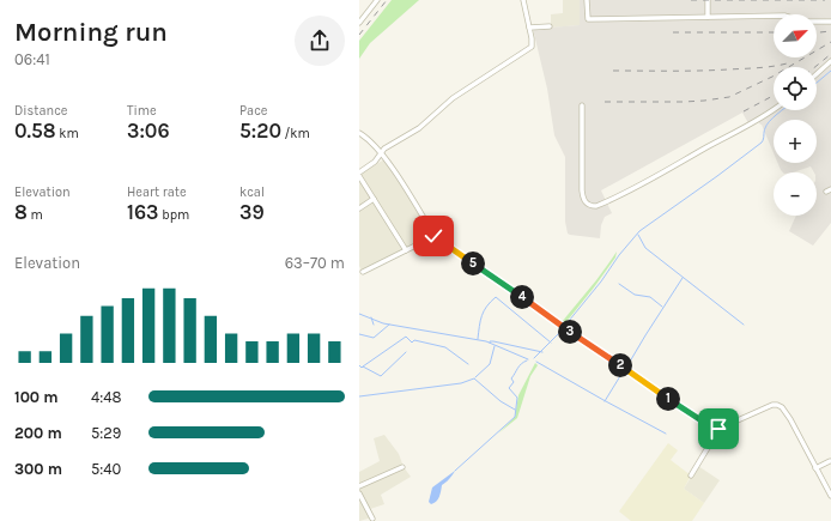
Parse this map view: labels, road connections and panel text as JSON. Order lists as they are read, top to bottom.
{
  "north": "top right",
  "page": {
    "heading": ["Morning run", "06:41"],
    "map_buttons": ["+", "−"],
    "stats": [
      ["Distance", "0.58 km"],
      ["Time", "3:06"],
      ["Pace", "5:20 /km"],
      ["Elevation", "8 m"],
      ["Heart rate", "163 bpm"],
      ["kcal", "39"]
    ],
    "chart": ["Elevation", "63–70 m"],
    "pins": [
      "5",
      "4",
      "3",
      "2",
      "1"
    ],
    "list": [
      {
        "name": "100 m",
        "note": "4:48"
      },
      {
        "name": "200 m",
        "note": "5:29"
      },
      {
        "name": "300 m",
        "note": "5:40"
      }
    ]
  }
}
